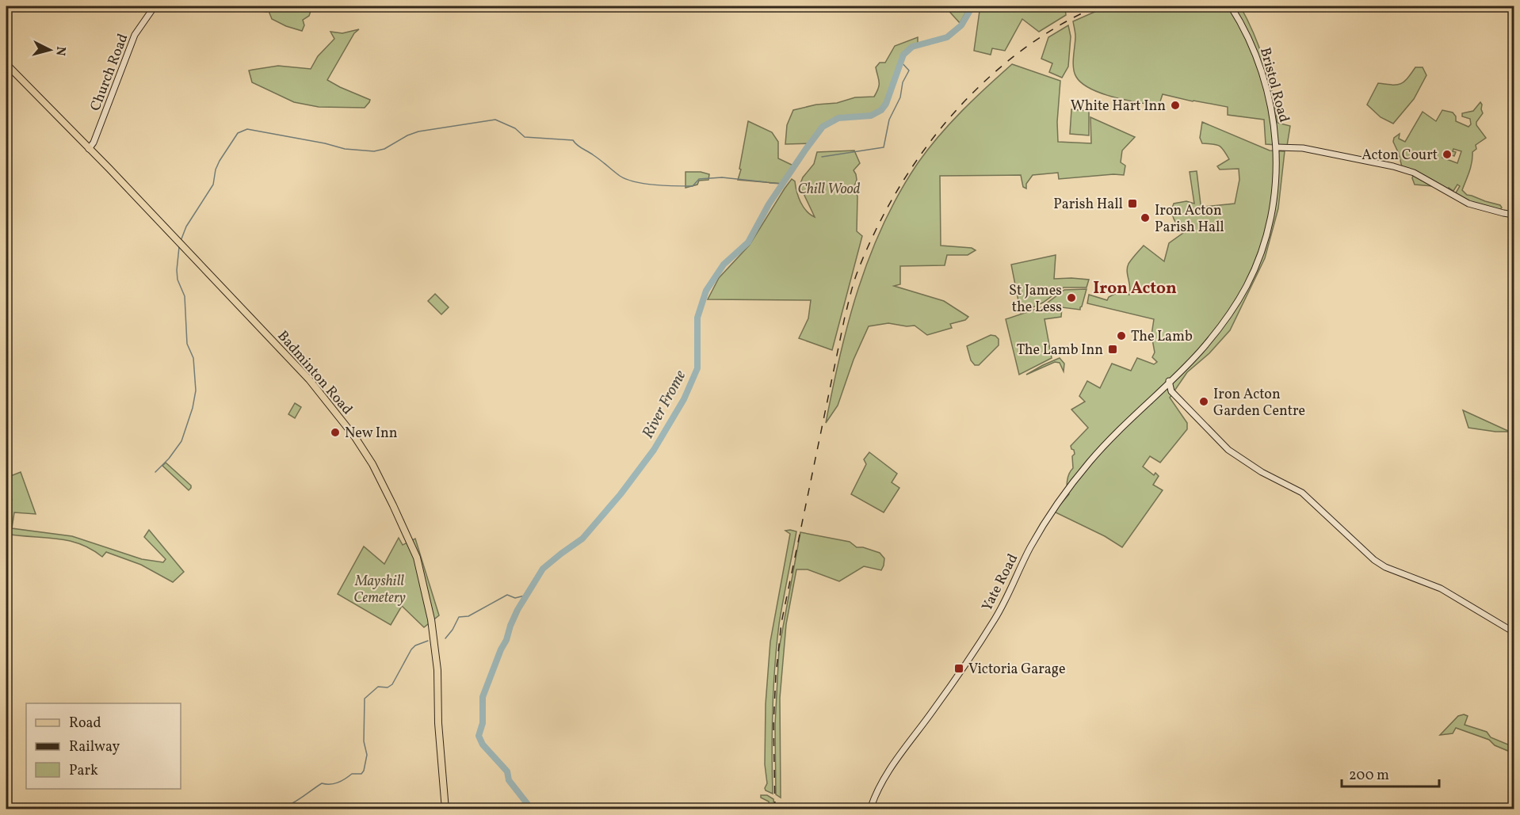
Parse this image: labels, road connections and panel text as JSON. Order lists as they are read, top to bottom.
{
  "streets": {
    "main road": [
      "Church Road",
      "Bristol Road",
      "Badminton Road",
      "Yate Road"
    ]
  },
  "crossings": [
    ["Church Road", "Badminton Road"],
    ["Bristol Road", "Yate Road"]
  ],
  "districts": ["Iron Acton"],
  "water": ["River Frome"],
  "parks": ["Chill Wood", "Mayshill Cemetery"],
  "places": {
    "other": [
      "White Hart Inn",
      "Acton Court",
      "Iron Acton Parish Hall",
      "St James the Less",
      "The Lamb",
      "Iron Acton Garden Centre",
      "New Inn"
    ],
    "transit": ["Parish Hall", "The Lamb Inn", "Victoria Garage"]
  },
  "legend": ["Road", "Railway", "Park"],
  "scale_bar": "200 m",
  "north": "right"
}
